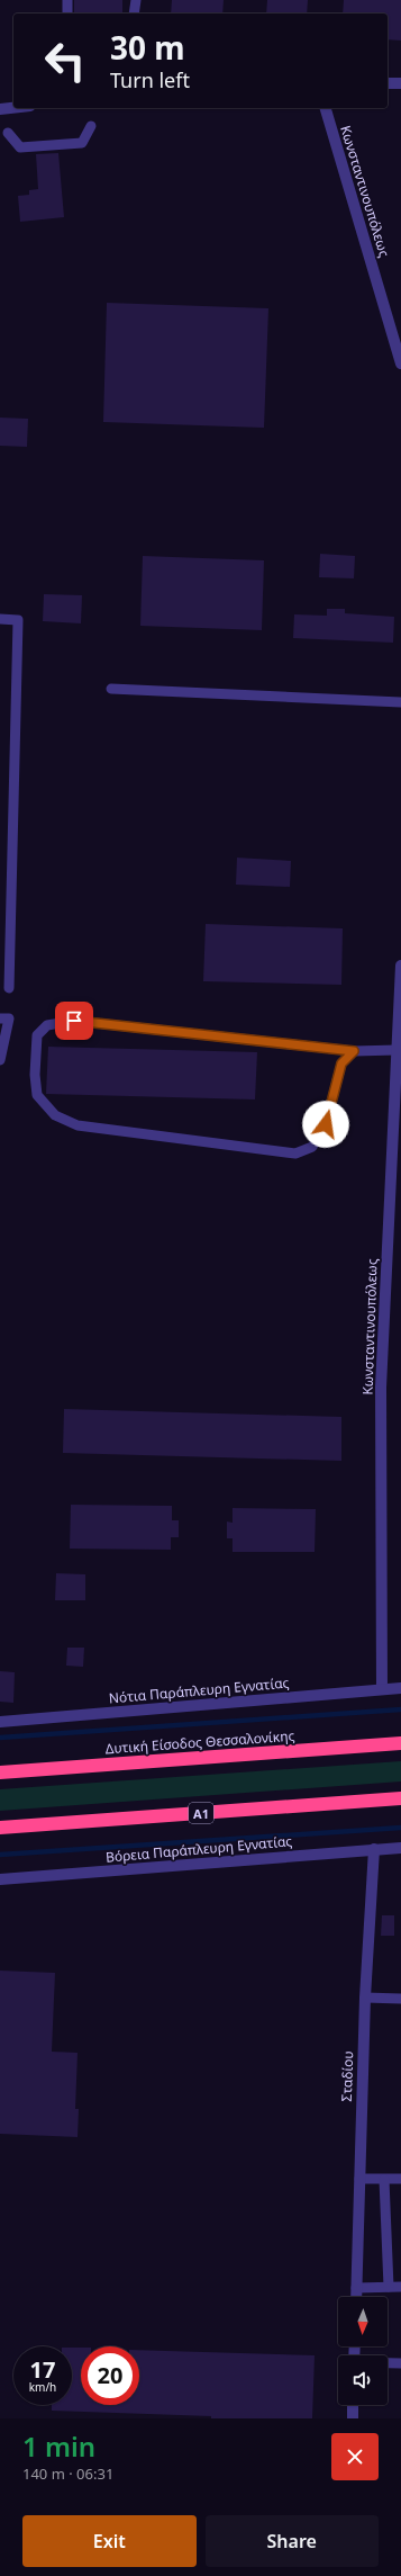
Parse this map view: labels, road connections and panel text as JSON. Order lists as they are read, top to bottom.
{
  "streets": {
    "highway": ["Δυτική Είσοδος Θεσσαλονίκης", "Α1"],
    "street": [
      "Κωνσταντινουπόλεως",
      "Νότια Παράπλευρη Εγνατίας",
      "Βόρεια Παράπλευρη Εγνατίας",
      "Σταδίου"
    ]
  },
  "crossings": [
    ["Κωνσταντινουπόλεως", "Νότια Παράπλευρη Εγνατίας"],
    ["Βόρεια Παράπλευρη Εγνατίας", "Σταδίου"]
  ],
  "north": "bottom",
  "page": {
    "turn": ["30 m", "Turn left"],
    "speed": "17 km/h",
    "limit": "20",
    "heading": ["1 min", "140 m · 06:31"],
    "buttons": ["Exit", "Share"]
  }
}
